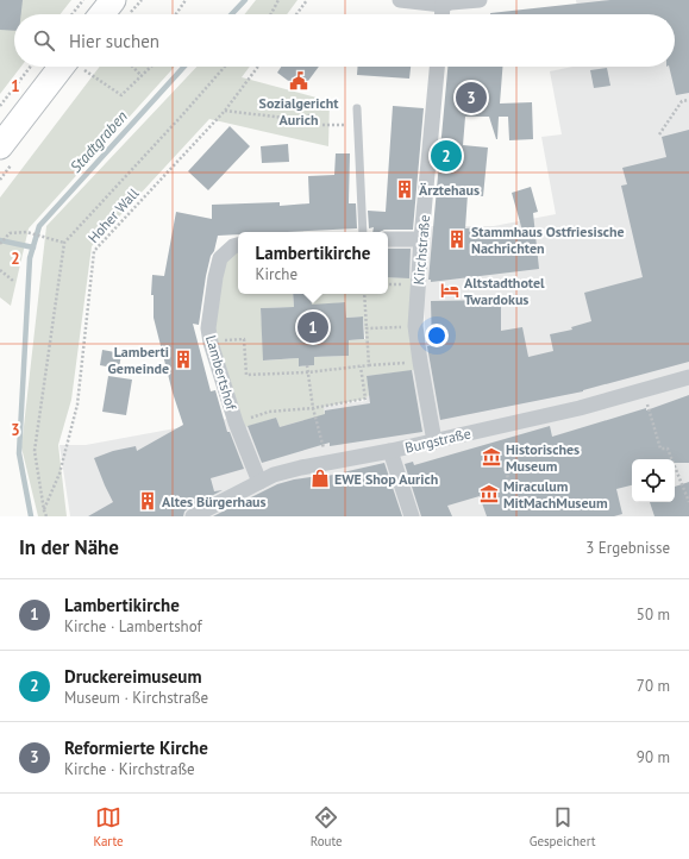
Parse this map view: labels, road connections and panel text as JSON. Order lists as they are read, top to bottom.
{
  "streets": {
    "street": ["Kirchstraße", "Lambertshof", "Burgstraße"],
    "path": ["Hoher Wall"]
  },
  "crossings": [
    ["Kirchstraße", "Burgstraße"],
    ["Lambertshof", "Burgstraße"]
  ],
  "water": ["Stadtgraben"],
  "places": {
    "public building": ["Sozialgericht Aurich"],
    "building": [
      "Ärztehaus",
      "Stammhaus Ostfriesische Nachrichten",
      "Lamberti Gemeinde",
      "Altes Bürgerhaus"
    ],
    "hotel": ["Altstadthotel Twardokus"],
    "museum": ["Historisches Museum", "Miraculum MitMachMuseum"],
    "shop": ["EWE Shop Aurich"]
  },
  "page": {
    "search": "Hier suchen",
    "pins": ["3", "2", "1"],
    "popup": ["Lambertikirche", "Kirche"],
    "heading": ["In der Nähe", "3 Ergebnisse"],
    "list": [
      {
        "mark": "1",
        "name": "Lambertikirche",
        "note": "Kirche · Lambertshof",
        "value": "50 m"
      },
      {
        "mark": "2",
        "name": "Druckereimuseum",
        "note": "Museum · Kirchstraße",
        "value": "70 m"
      },
      {
        "mark": "3",
        "name": "Reformierte Kirche",
        "note": "Kirche · Kirchstraße",
        "value": "90 m"
      }
    ],
    "nav": ["Karte", "Route", "Gespeichert"]
  },
  "grid": {
    "rows": ["1", "2", "3"]
  }
}
